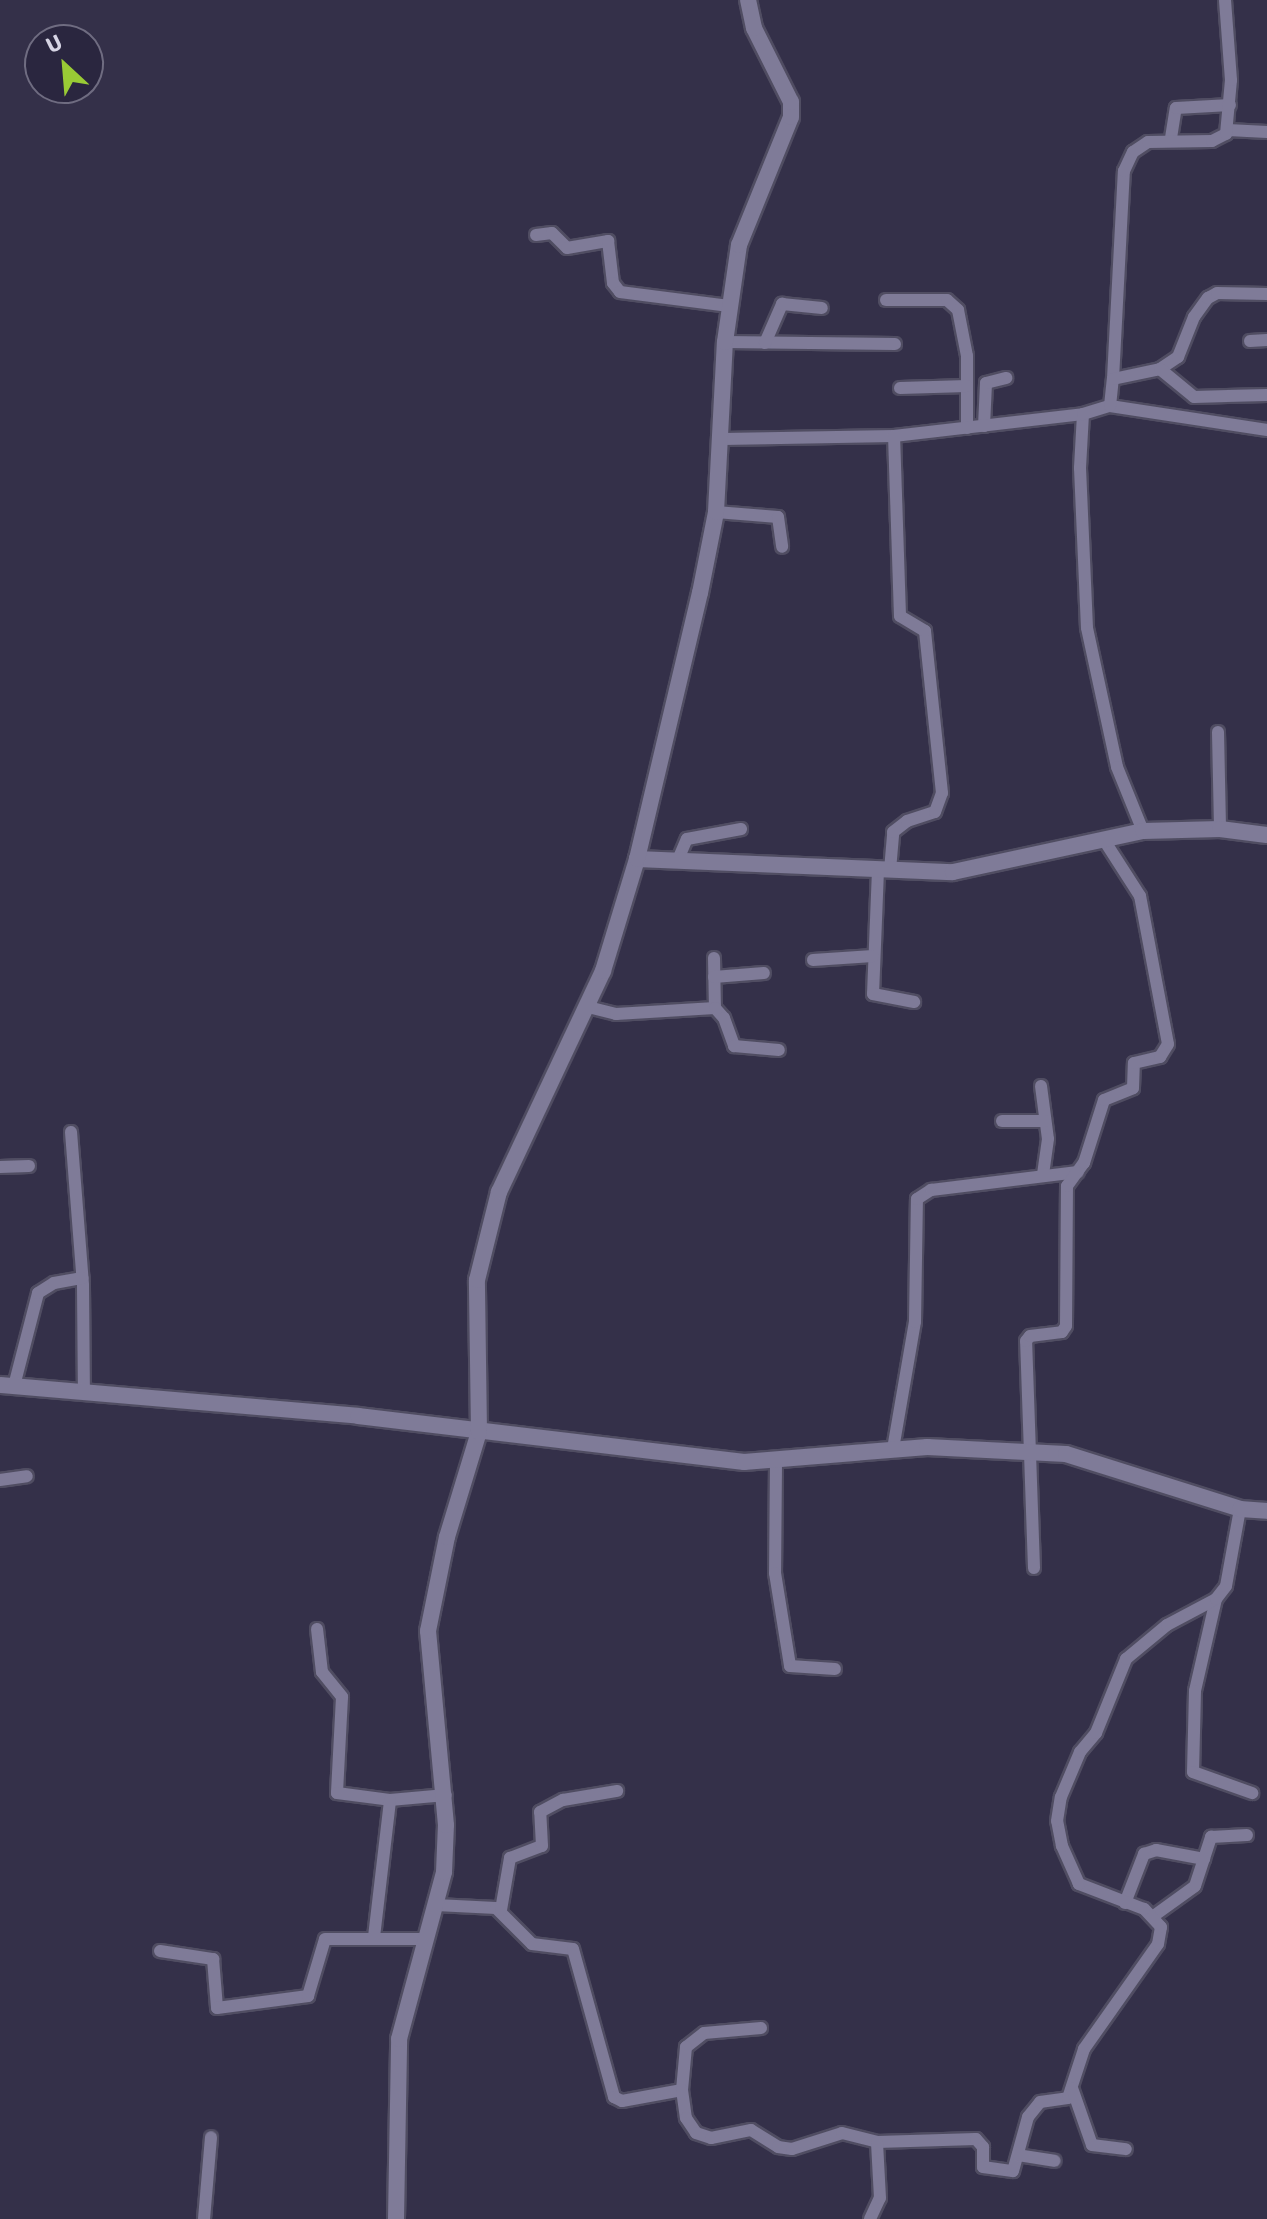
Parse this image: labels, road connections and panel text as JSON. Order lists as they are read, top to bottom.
{
  "north": "top left"
}
